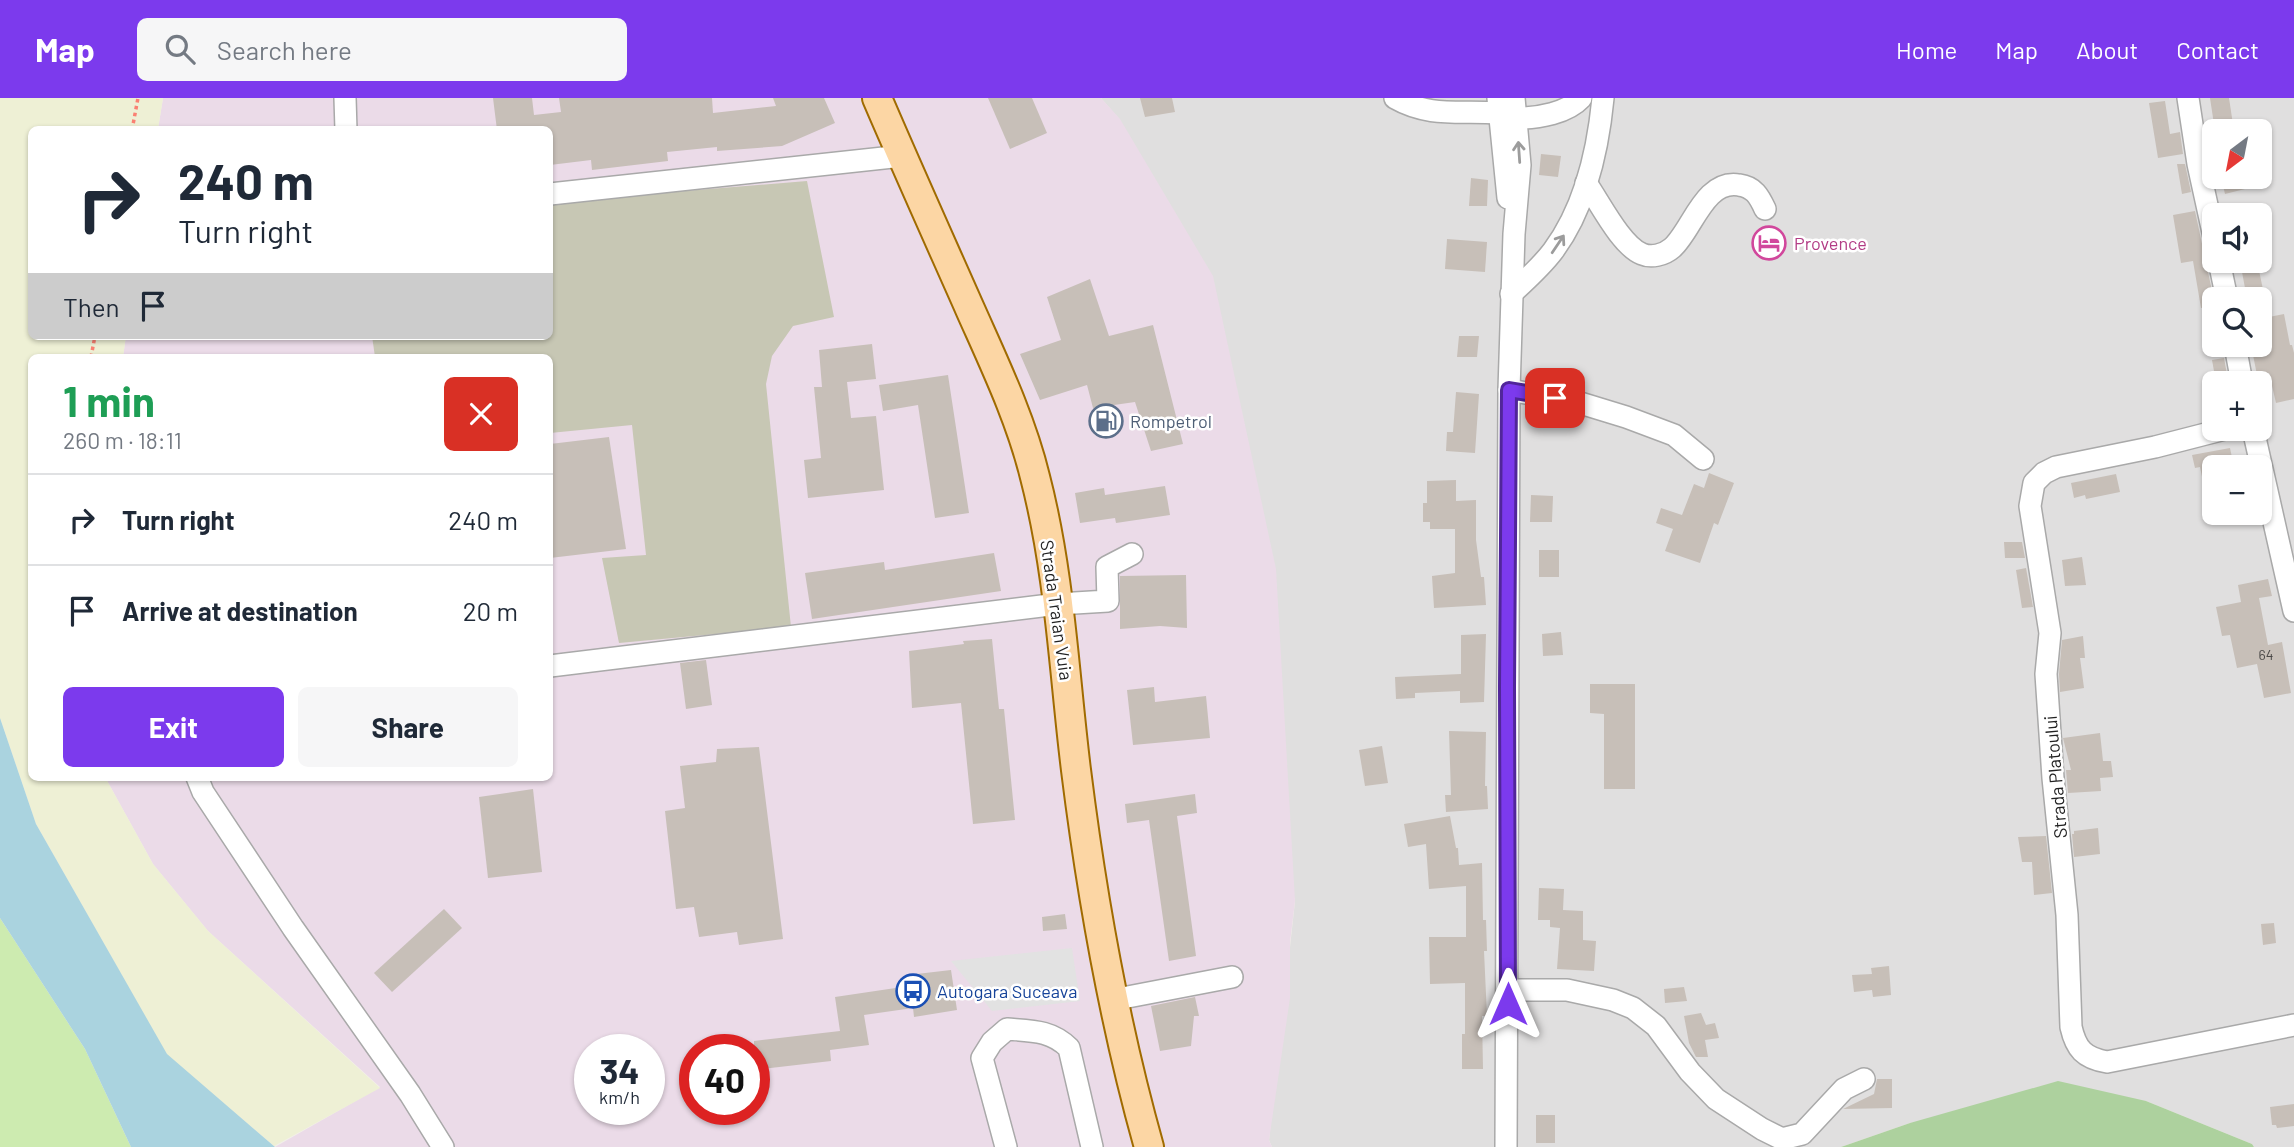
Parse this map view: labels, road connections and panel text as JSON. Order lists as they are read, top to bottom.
{
  "streets": {
    "main road": ["Strada Traian Vuia"],
    "street": ["Strada Platoului"]
  },
  "places": {
    "hotel": ["Provence"],
    "fuel station": ["Rompetrol"],
    "bus stop": ["Autogara Suceava"]
  },
  "house_numbers": ["64"],
  "north": "bottom left",
  "page": {
    "header": "Map",
    "search": "Search here",
    "nav": [
      "Home",
      "Map",
      "About",
      "Contact"
    ],
    "map_buttons": ["+", "−"],
    "turn": ["240 m", "Turn right"],
    "then": "Then",
    "heading": ["1 min", "260 m · 18:11"],
    "list": [
      {
        "name": "Turn right",
        "value": "240 m"
      },
      {
        "name": "Arrive at destination",
        "value": "20 m"
      }
    ],
    "buttons": ["Exit", "Share"],
    "speed": "34 km/h",
    "limit": "40"
  }
}
